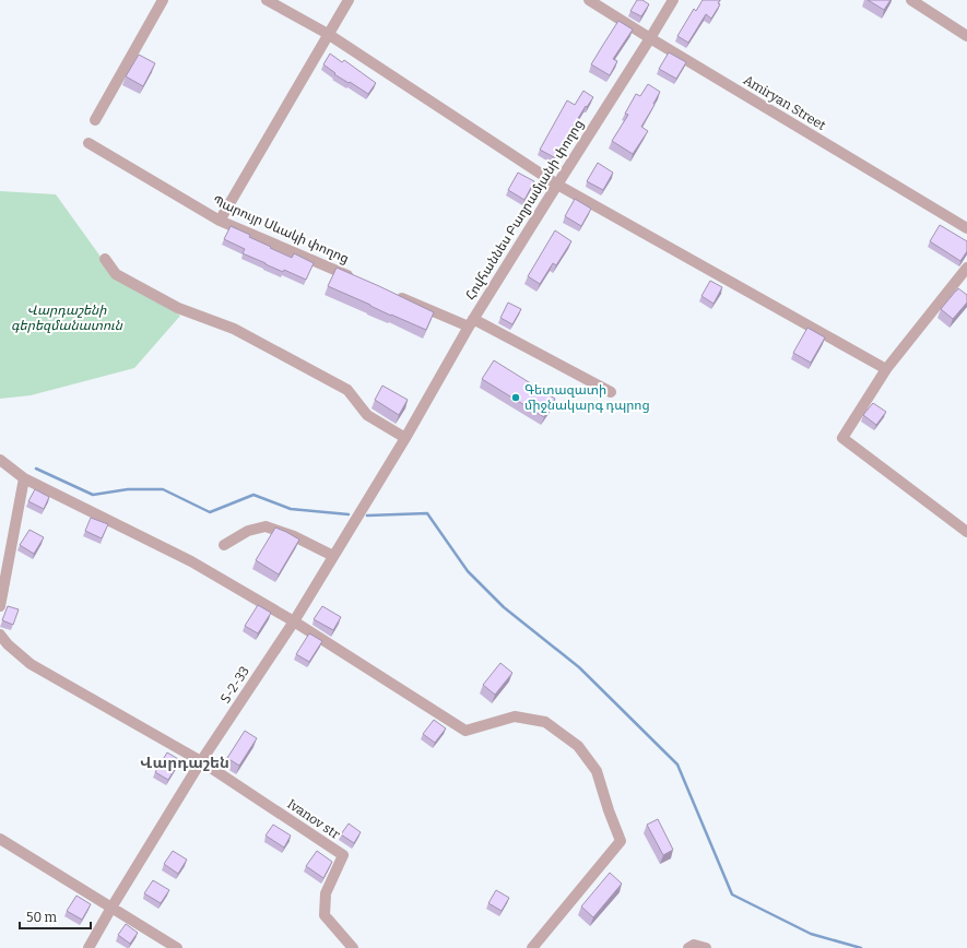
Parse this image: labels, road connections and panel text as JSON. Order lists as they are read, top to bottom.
{
  "streets": {
    "street": [
      "Amiryan Street",
      "Հովհաննես Բաղրամյանի փողոց",
      "Պարույր Սևակի փողոց",
      "Տ-2-33",
      "Ivanov str"
    ]
  },
  "crossings": [
    ["Amiryan Street", "Հովհաննես Բաղրամյանի փողոց"],
    ["Հովհաննես Բաղրամյանի փողոց", "Տ-2-33"],
    ["Տ-2-33", "Ivanov str"]
  ],
  "districts": ["Վարդաշեն"],
  "parks": ["Վարդաշենի գերեզմանատուն"],
  "places": ["Գետազատի միջնակարգ դպրոց"],
  "scale_bar": "50 m"
}
